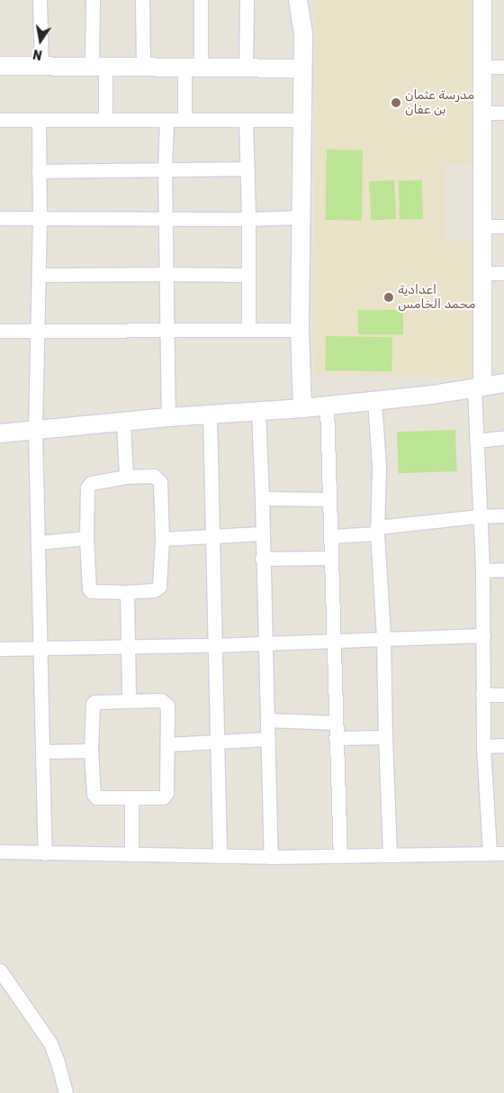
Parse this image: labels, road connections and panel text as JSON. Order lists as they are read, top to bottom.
{
  "places": ["مدرسة عثمان بن عفان", "اعدادية محمد الخامس"],
  "north": "bottom"
}
